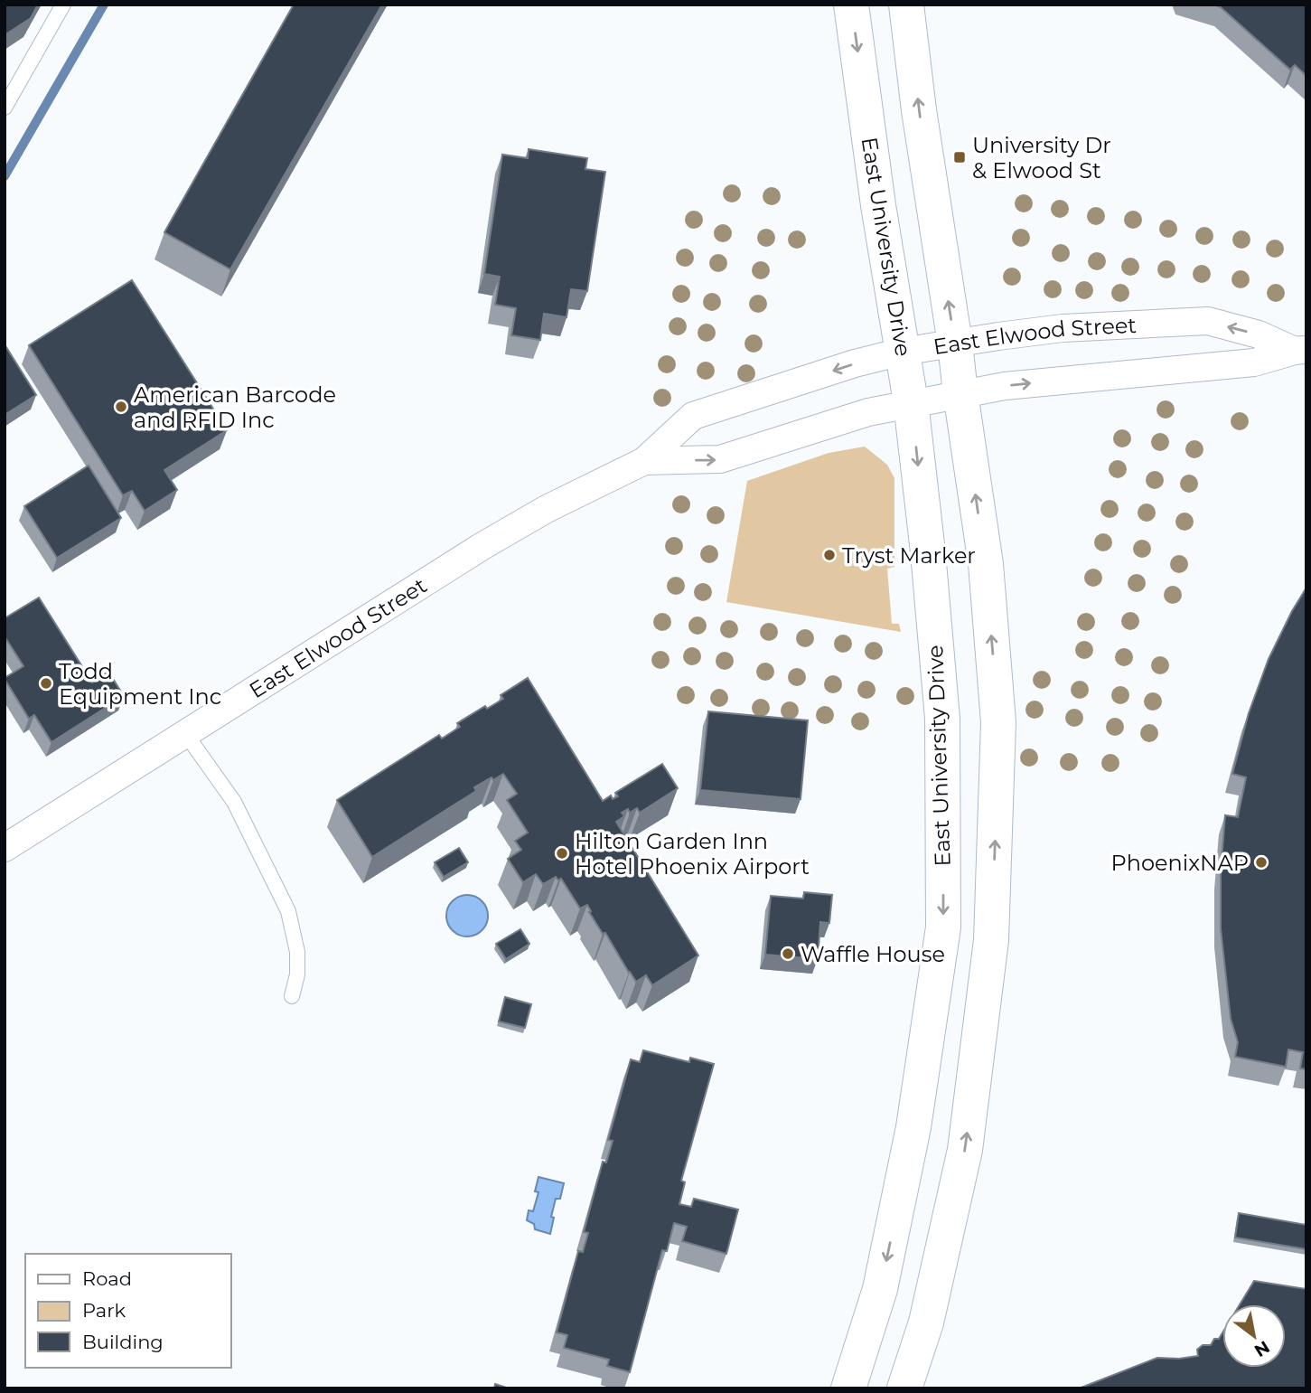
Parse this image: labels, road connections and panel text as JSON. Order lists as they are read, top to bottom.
{
  "streets": {
    "main road": ["East University Drive"],
    "street": ["East Elwood Street"]
  },
  "crossings": [
    ["East University Drive", "East Elwood Street"]
  ],
  "places": {
    "transit": ["University Dr & Elwood St"],
    "other": [
      "American Barcode and RFID Inc",
      "Tryst Marker",
      "Todd Equipment Inc",
      "Hilton Garden Inn Hotel Phoenix Airport",
      "PhoenixNAP",
      "Waffle House"
    ]
  },
  "legend": ["Road", "Park", "Building"],
  "north": "bottom right"
}
